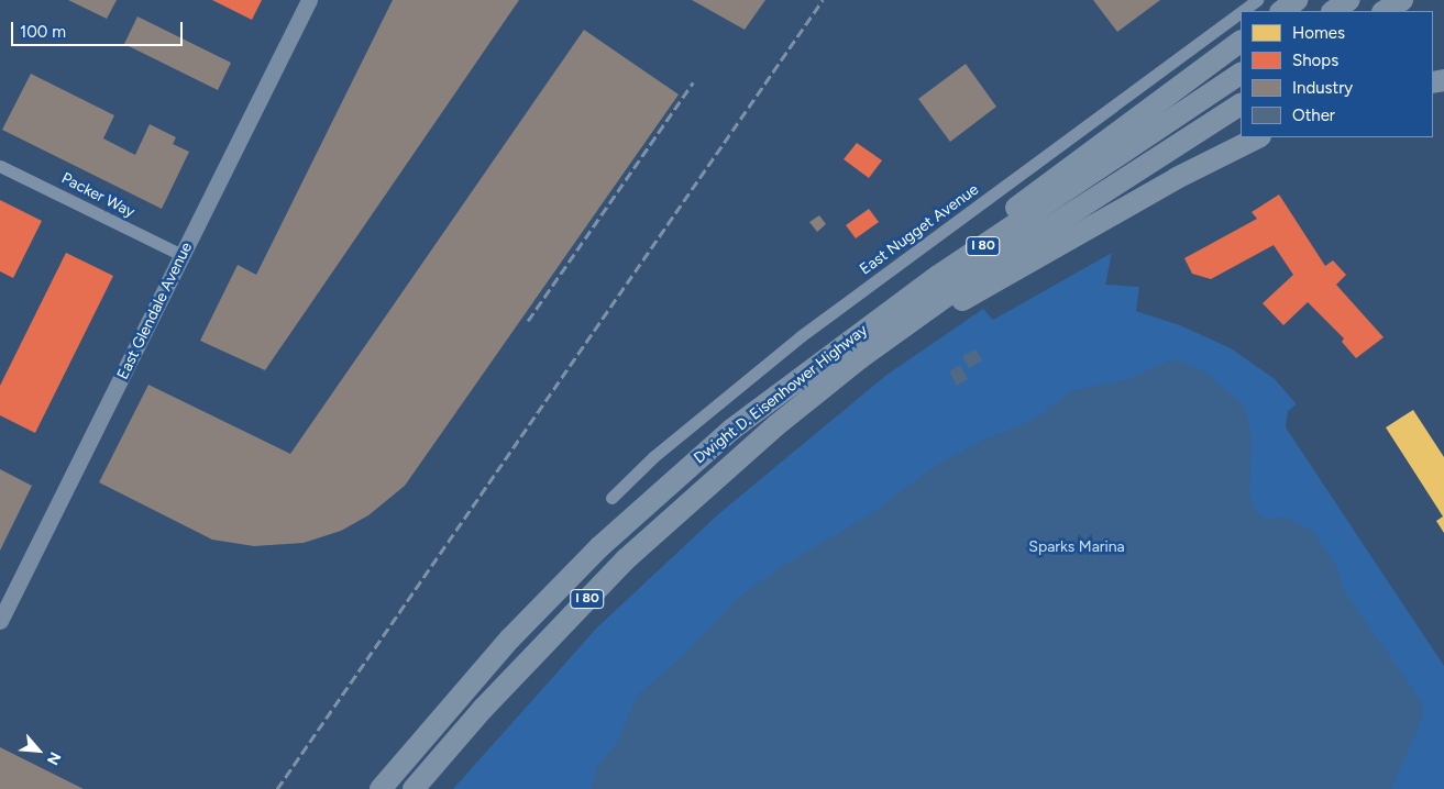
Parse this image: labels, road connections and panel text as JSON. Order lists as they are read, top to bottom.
{
  "streets": {
    "highway": ["I 80", "Dwight D. Eisenhower Highway"],
    "street": ["Packer Way", "East Nugget Avenue", "East Glendale Avenue"]
  },
  "crossings": [
    ["Packer Way", "East Glendale Avenue"]
  ],
  "parks": ["Sparks Marina"],
  "legend": [
    "Homes",
    "Shops",
    "Industry",
    "Other"
  ],
  "scale_bar": "100 m",
  "north": "bottom right"
}
